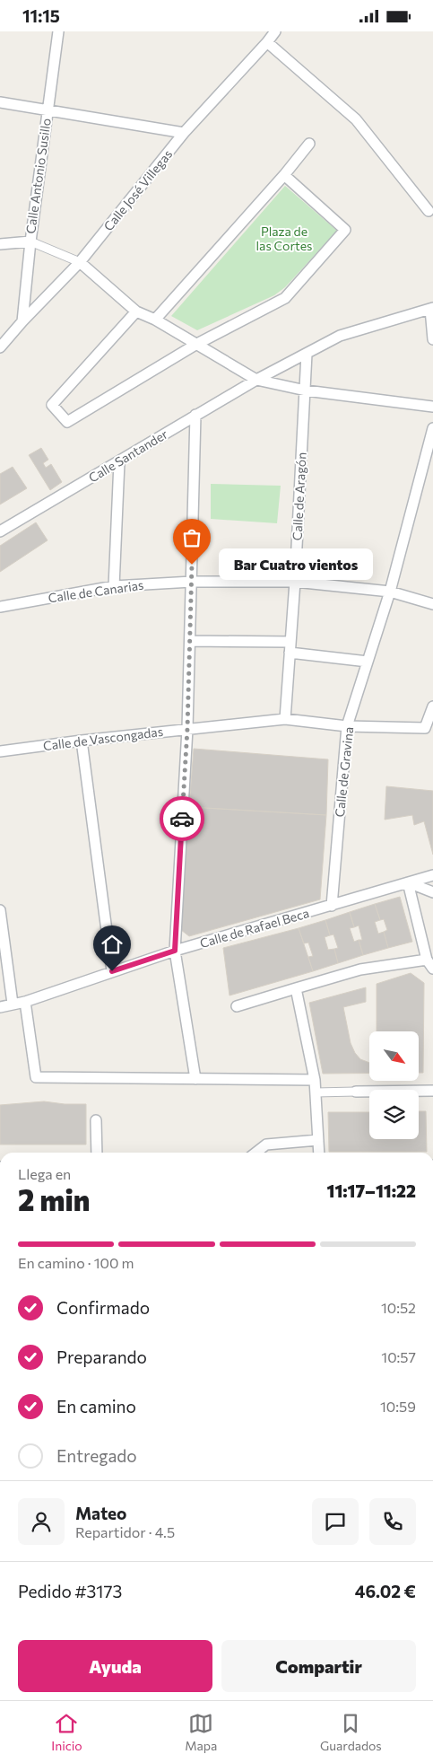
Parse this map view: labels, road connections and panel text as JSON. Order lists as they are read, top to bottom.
{
  "streets": {
    "street": [
      "Calle Antonio Susillo",
      "Calle José Villegas",
      "Calle Santander",
      "Calle de Aragón",
      "Calle de Canarias",
      "Calle de Vascongadas",
      "Calle de Gravina",
      "Calle de Rafael Beca"
    ]
  },
  "crossings": [
    ["Calle Antonio Susillo", "Calle José Villegas"],
    ["Calle Santander", "Calle de Aragón"],
    ["Calle de Aragón", "Calle de Canarias"],
    ["Calle de Aragón", "Calle de Vascongadas"],
    ["Calle de Canarias", "Calle de Gravina"],
    ["Calle de Vascongadas", "Calle de Gravina"],
    ["Calle de Gravina", "Calle de Rafael Beca"]
  ],
  "parks": ["Plaza de las Cortes"],
  "places": ["Bar Cuatro vientos"],
  "north": "bottom right",
  "page": {
    "status": "11:15",
    "bubble": "Bar Cuatro vientos",
    "heading": ["2 min", "Llega en", "11:17–11:22"],
    "panel": [
      "Mateo",
      "Repartidor · 4.5",
      "Pedido #3173",
      "46.02 €"
    ],
    "bar": "En camino · 100 m",
    "list": [
      ["Confirmado", "10:52"],
      ["Preparando", "10:57"],
      ["En camino", "10:59"],
      "Entregado"
    ],
    "buttons": ["Ayuda", "Compartir"],
    "tabs": ["Inicio", "Mapa", "Guardados"]
  }
}
